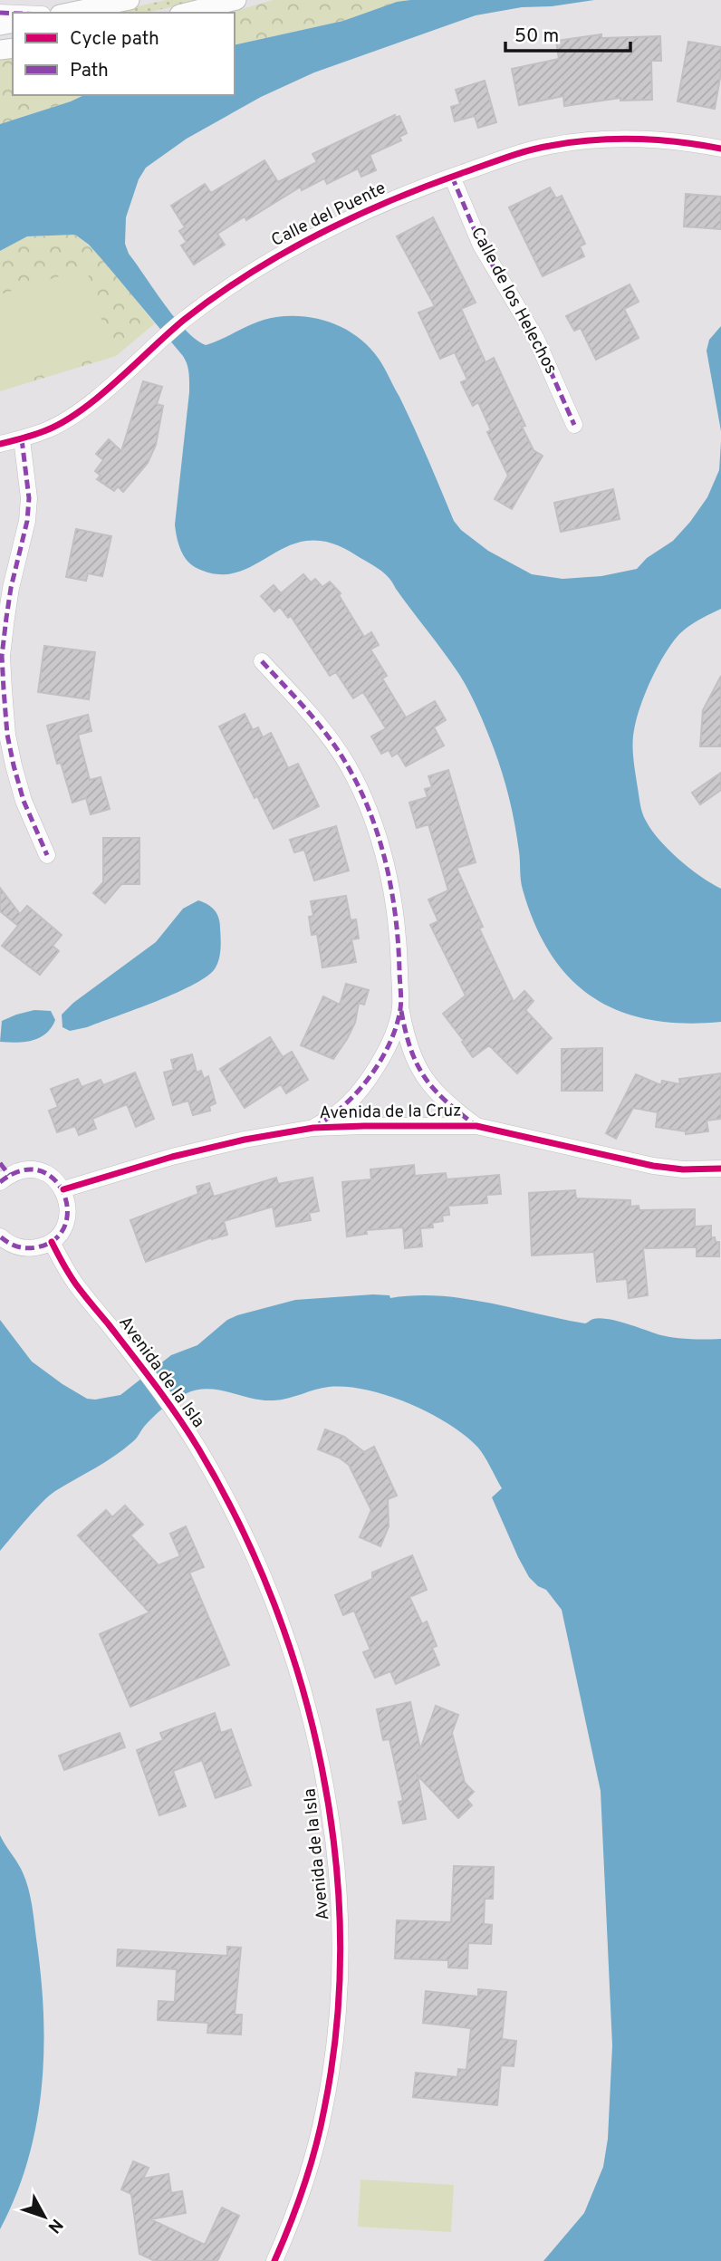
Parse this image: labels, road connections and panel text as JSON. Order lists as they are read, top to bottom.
{
  "streets": {
    "street": [
      "Calle del Puente",
      "Calle de los Helechos",
      "Avenida de la Cruz",
      "Avenida de la Isla"
    ]
  },
  "crossings": [
    ["Calle del Puente", "Calle de los Helechos"]
  ],
  "legend": ["Cycle path", "Path"],
  "scale_bar": "50 m",
  "north": "bottom right"
}
